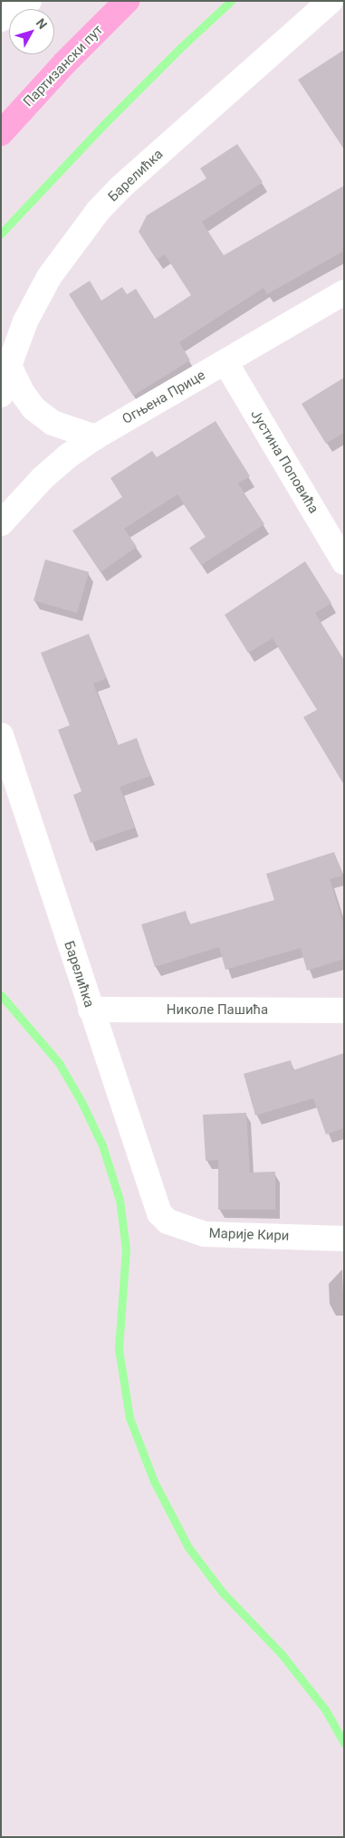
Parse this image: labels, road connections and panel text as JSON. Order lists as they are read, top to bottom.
{
  "streets": {
    "main road": ["Партизански пут"],
    "street": [
      "Барелићка",
      "Огњена Прице",
      "Јустина Поповића",
      "Николе Пашића",
      "Марије Кири"
    ]
  },
  "crossings": [
    ["Барелићка", "Николе Пашића"],
    ["Барелићка", "Марије Кири"],
    ["Огњена Прице", "Јустина Поповића"]
  ],
  "north": "top right"
}
